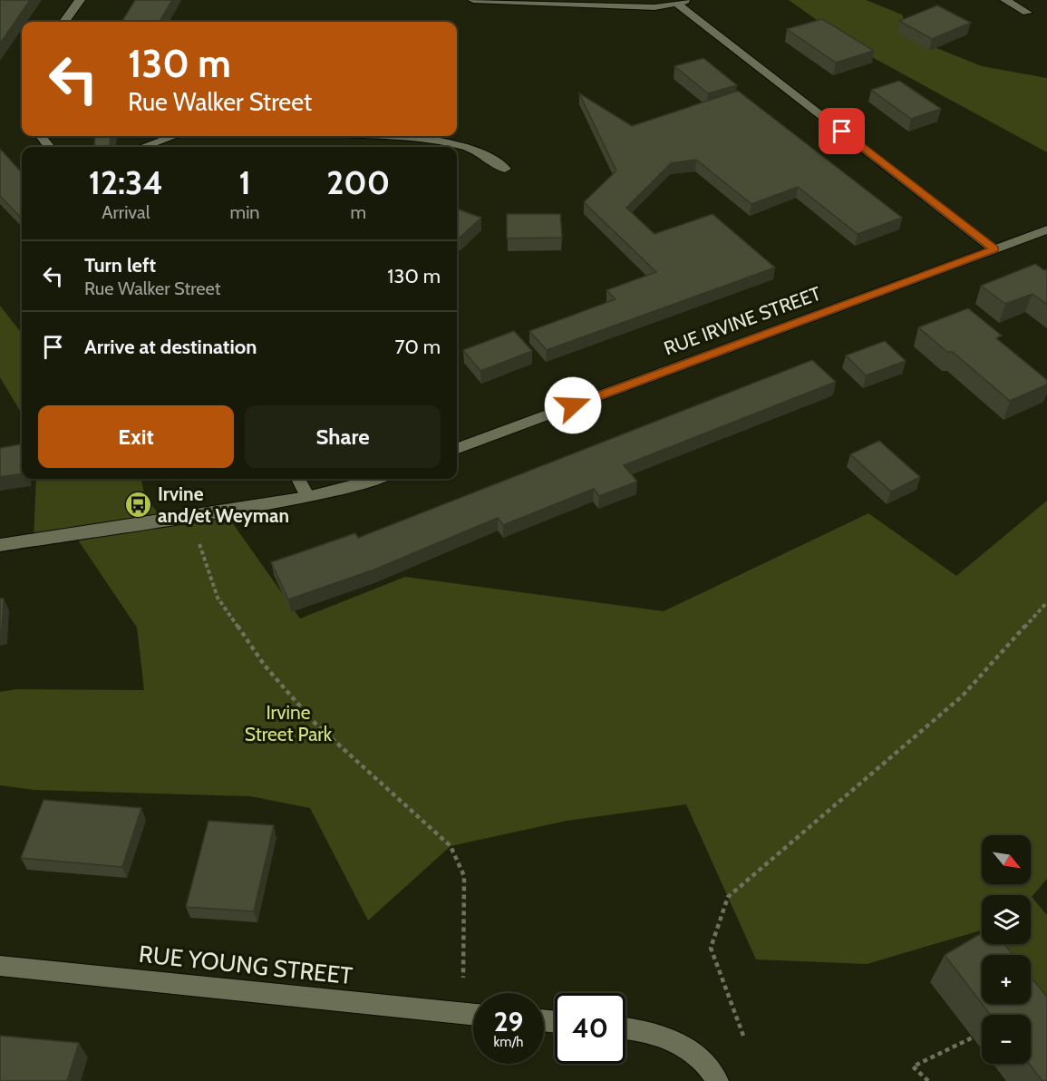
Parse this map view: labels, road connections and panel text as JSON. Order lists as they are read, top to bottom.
{
  "streets": {
    "street": ["RUE IRVINE STREET", "RUE YOUNG STREET"]
  },
  "parks": ["Irvine Street Park"],
  "places": {
    "bus stop": ["Irvine and/et Weyman"]
  },
  "north": "bottom right",
  "page": {
    "turn": ["130 m", "Rue Walker Street"],
    "eta": [
      "12:34",
      "Arrival",
      "1",
      "min",
      "200",
      "m"
    ],
    "list": [
      {
        "name": "Turn left",
        "note": "Rue Walker Street",
        "value": "130 m"
      },
      {
        "name": "Arrive at destination",
        "value": "70 m"
      }
    ],
    "buttons": ["Exit", "Share"],
    "map_buttons": ["+", "−"],
    "speed": "29 km/h",
    "limit": "40"
  }
}
